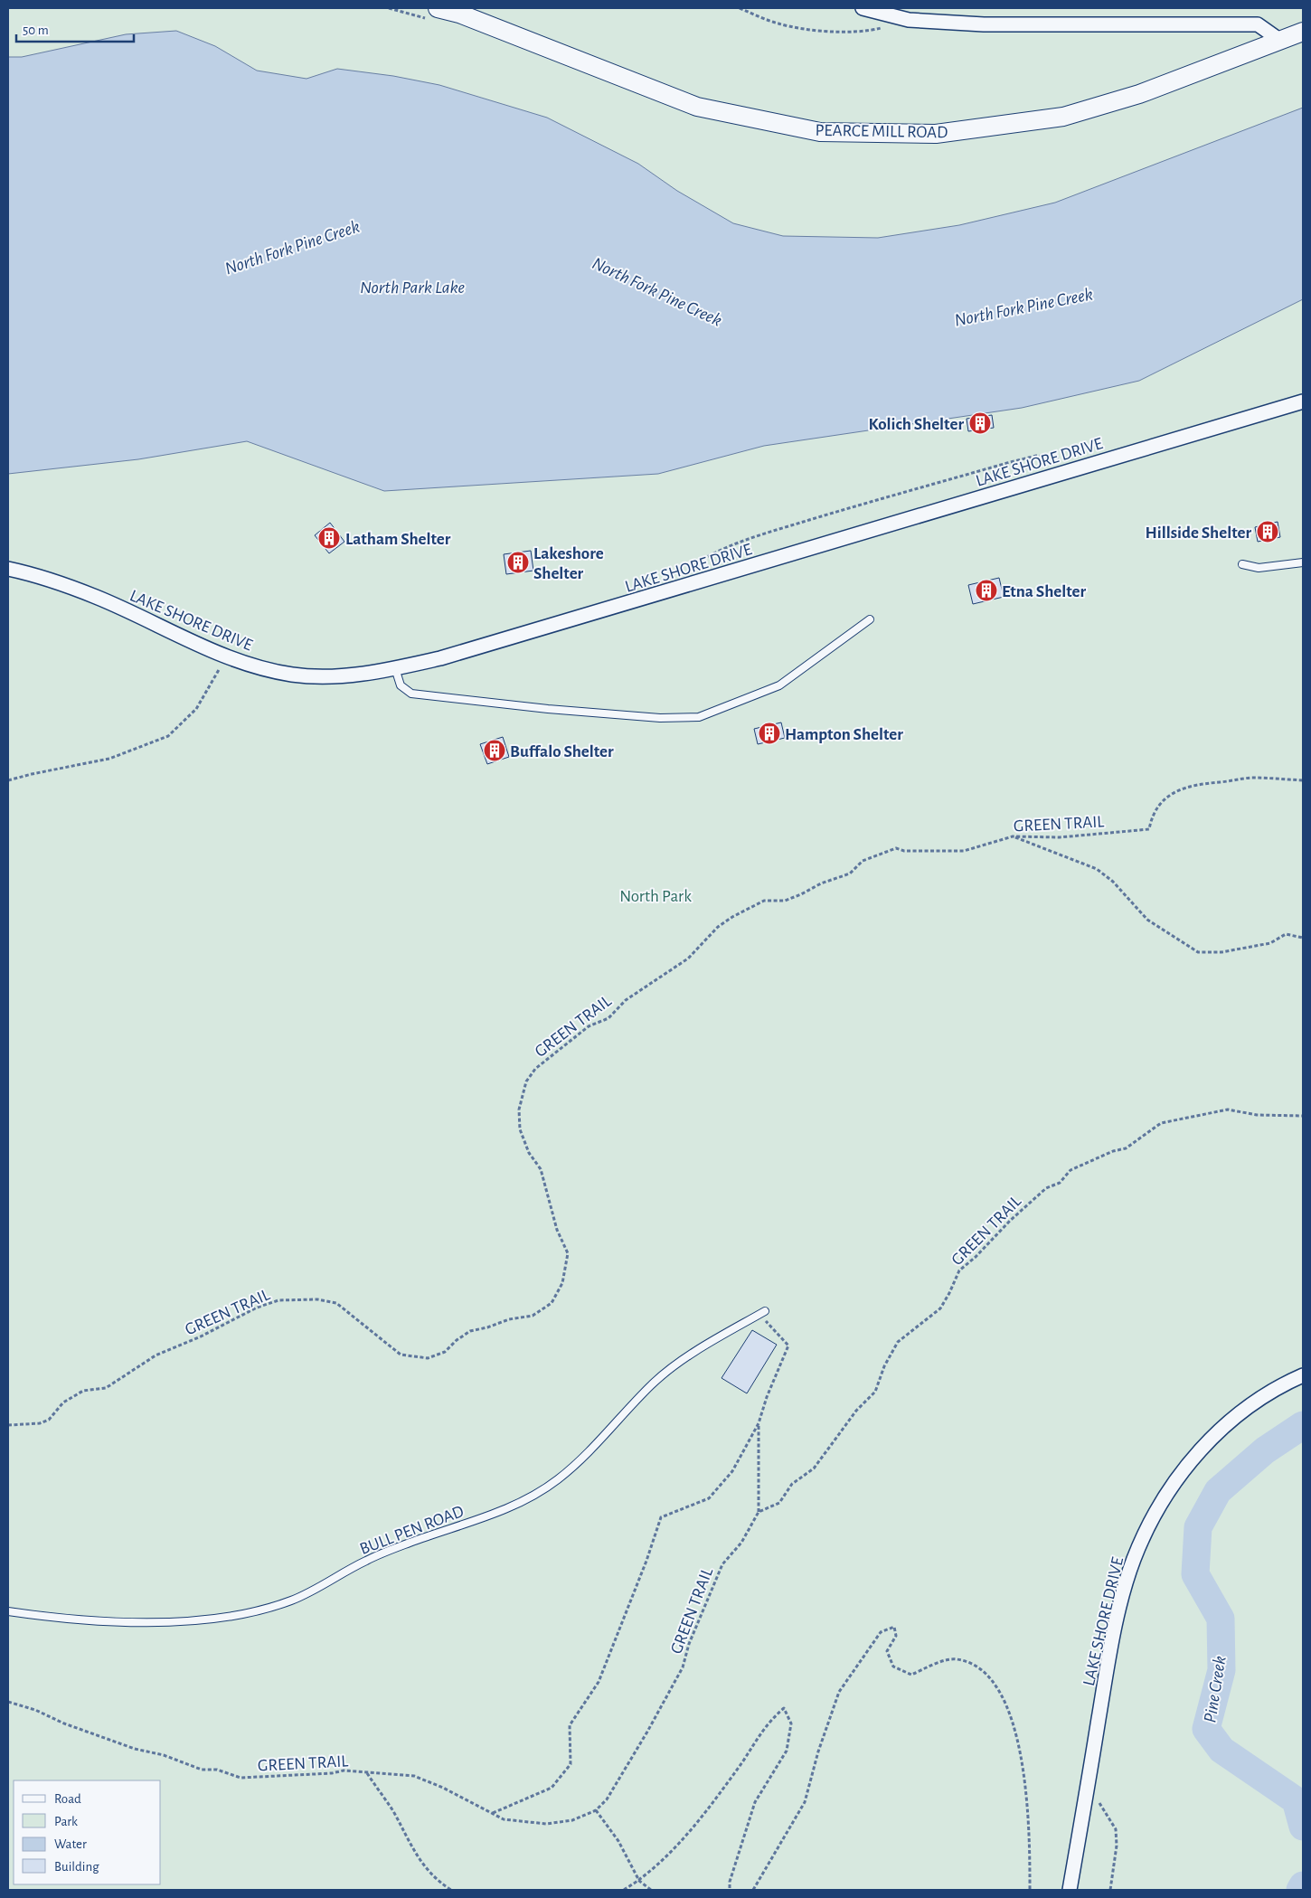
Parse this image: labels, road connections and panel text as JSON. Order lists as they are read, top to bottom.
{
  "streets": {
    "street": ["PEARCE MILL ROAD", "LAKE SHORE DRIVE"],
    "lane": ["BULL PEN ROAD"],
    "path": ["GREEN TRAIL"]
  },
  "water": ["North Fork Pine Creek", "North Park Lake", "Pine Creek"],
  "parks": ["North Park"],
  "places": {
    "building": [
      "Kolich Shelter",
      "Hillside Shelter",
      "Latham Shelter",
      "Lakeshore Shelter",
      "Etna Shelter",
      "Hampton Shelter",
      "Buffalo Shelter"
    ]
  },
  "legend": [
    "Road",
    "Park",
    "Water",
    "Building"
  ],
  "scale_bar": "50 m"
}
